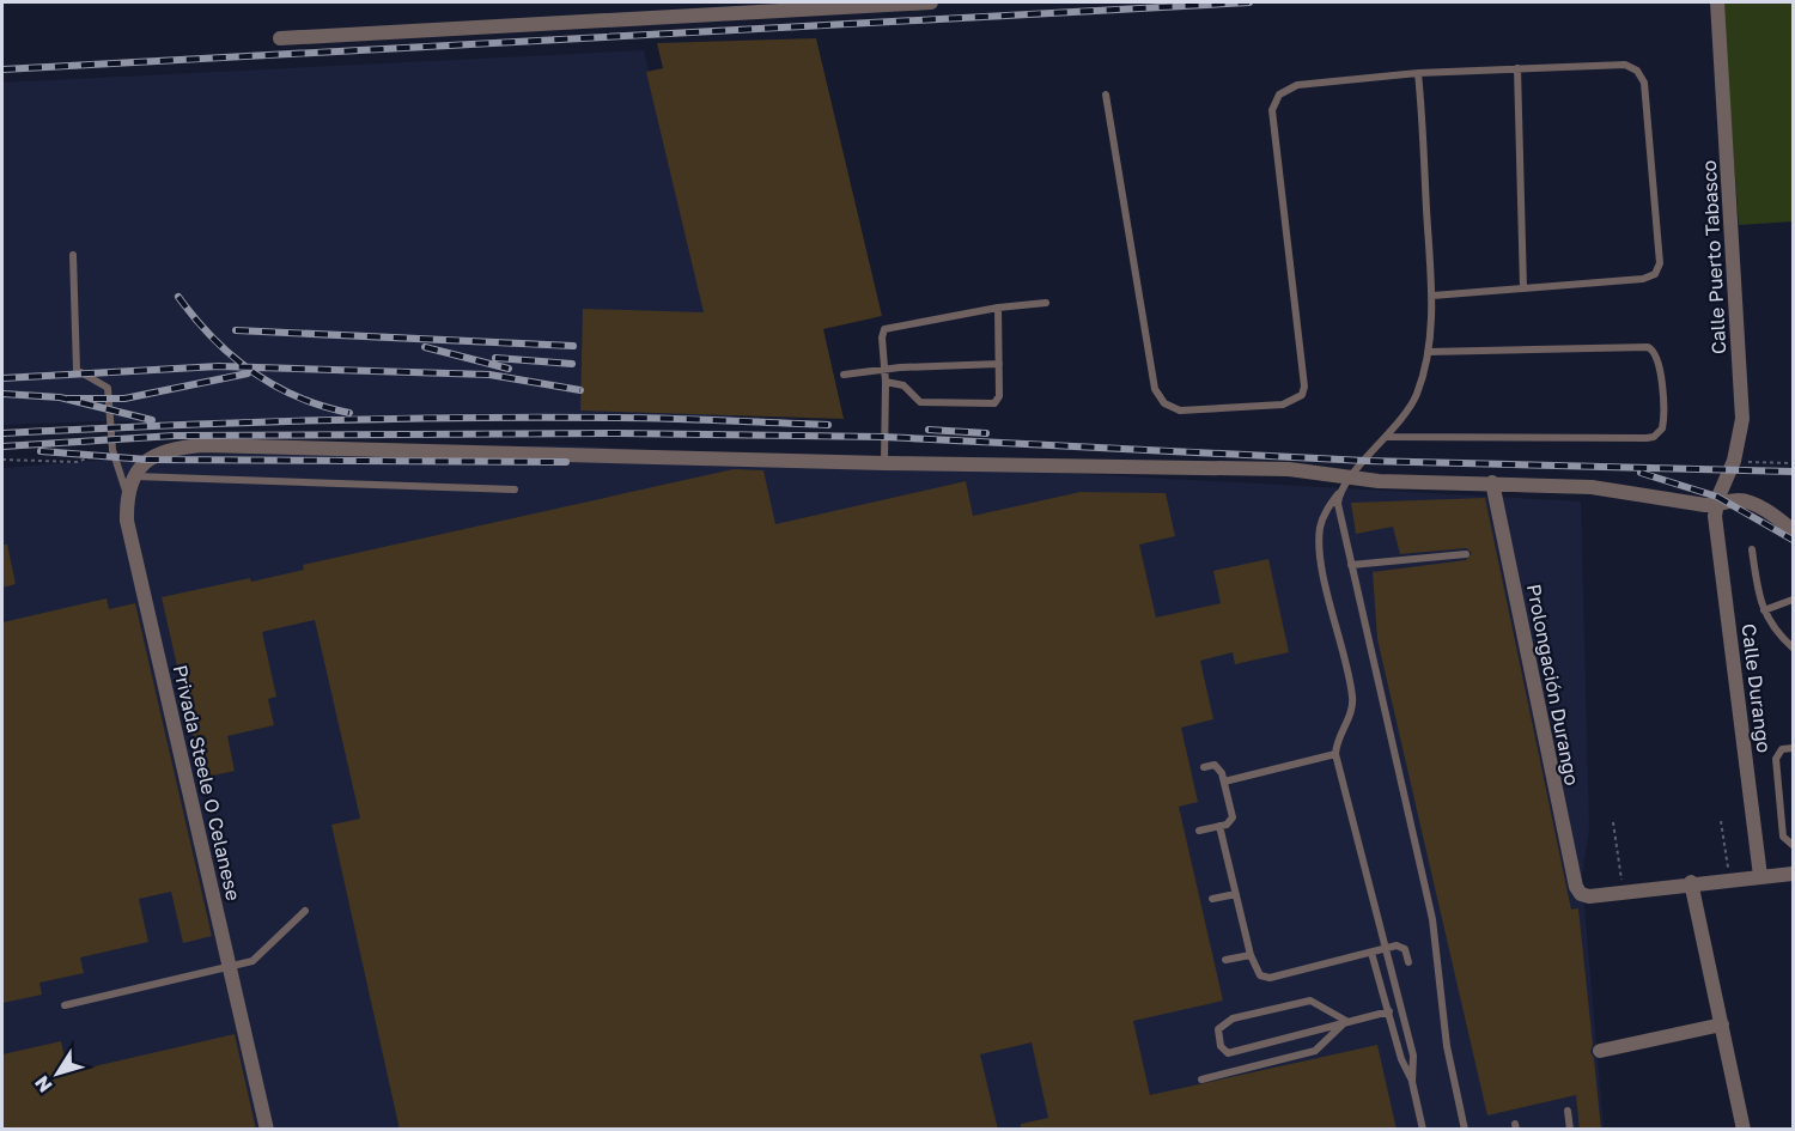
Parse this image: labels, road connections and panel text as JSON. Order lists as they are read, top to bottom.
{
  "streets": {
    "street": [
      "Calle Puerto Tabasco",
      "Prolongación Durango",
      "Calle Durango",
      "Privada Steele O Celanese"
    ]
  },
  "crossings": [
    ["Calle Puerto Tabasco", "Calle Durango"]
  ],
  "north": "bottom left"
}
